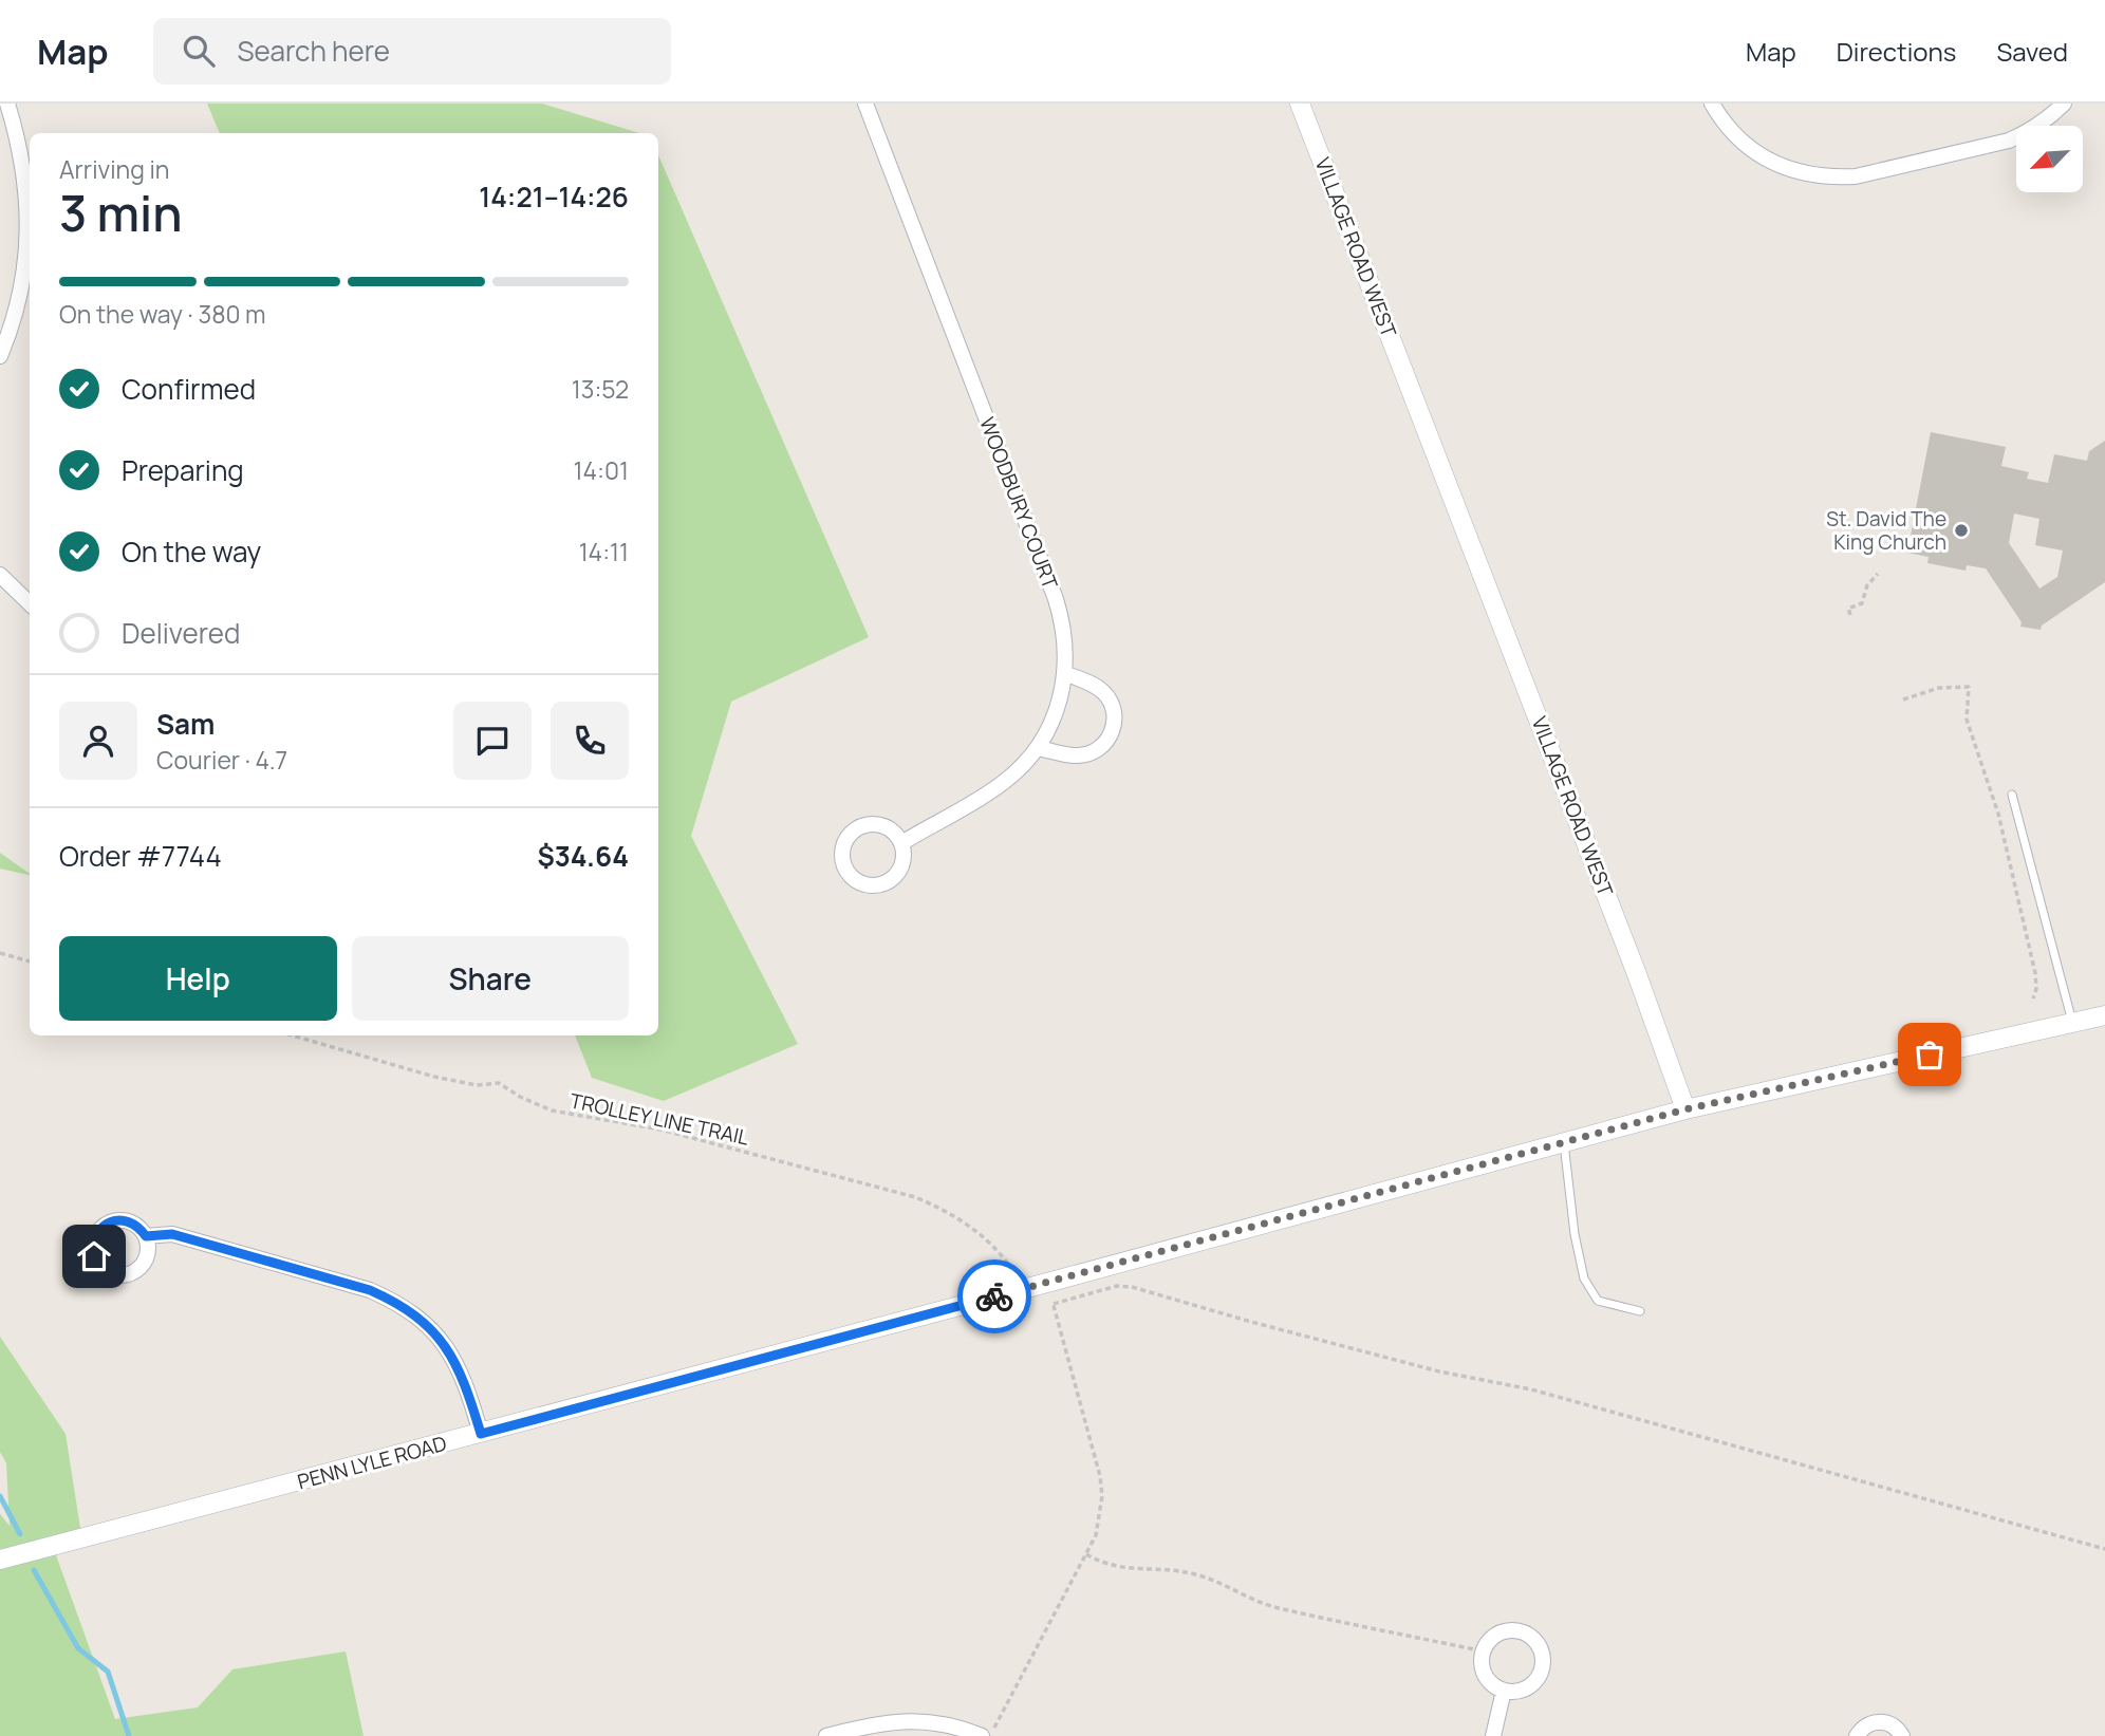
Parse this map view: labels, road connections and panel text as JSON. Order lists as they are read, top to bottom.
{
  "streets": {
    "street": ["VILLAGE ROAD WEST", "WOODBURY COURT", "PENN LYLE ROAD"],
    "path": ["TROLLEY LINE TRAIL"]
  },
  "crossings": [
    ["VILLAGE ROAD WEST", "PENN LYLE ROAD"]
  ],
  "places": ["St. David The King Church"],
  "north": "bottom left",
  "page": {
    "header": "Map",
    "search": "Search here",
    "nav": ["Map", "Directions", "Saved"],
    "heading": ["3 min", "Arriving in", "14:21–14:26"],
    "panel": [
      "Sam",
      "Courier · 4.7",
      "Order #7744",
      "$34.64"
    ],
    "bar": "On the way · 380 m",
    "list": [
      ["Confirmed", "13:52"],
      ["Preparing", "14:01"],
      ["On the way", "14:11"],
      "Delivered"
    ],
    "buttons": ["Help", "Share"]
  }
}
